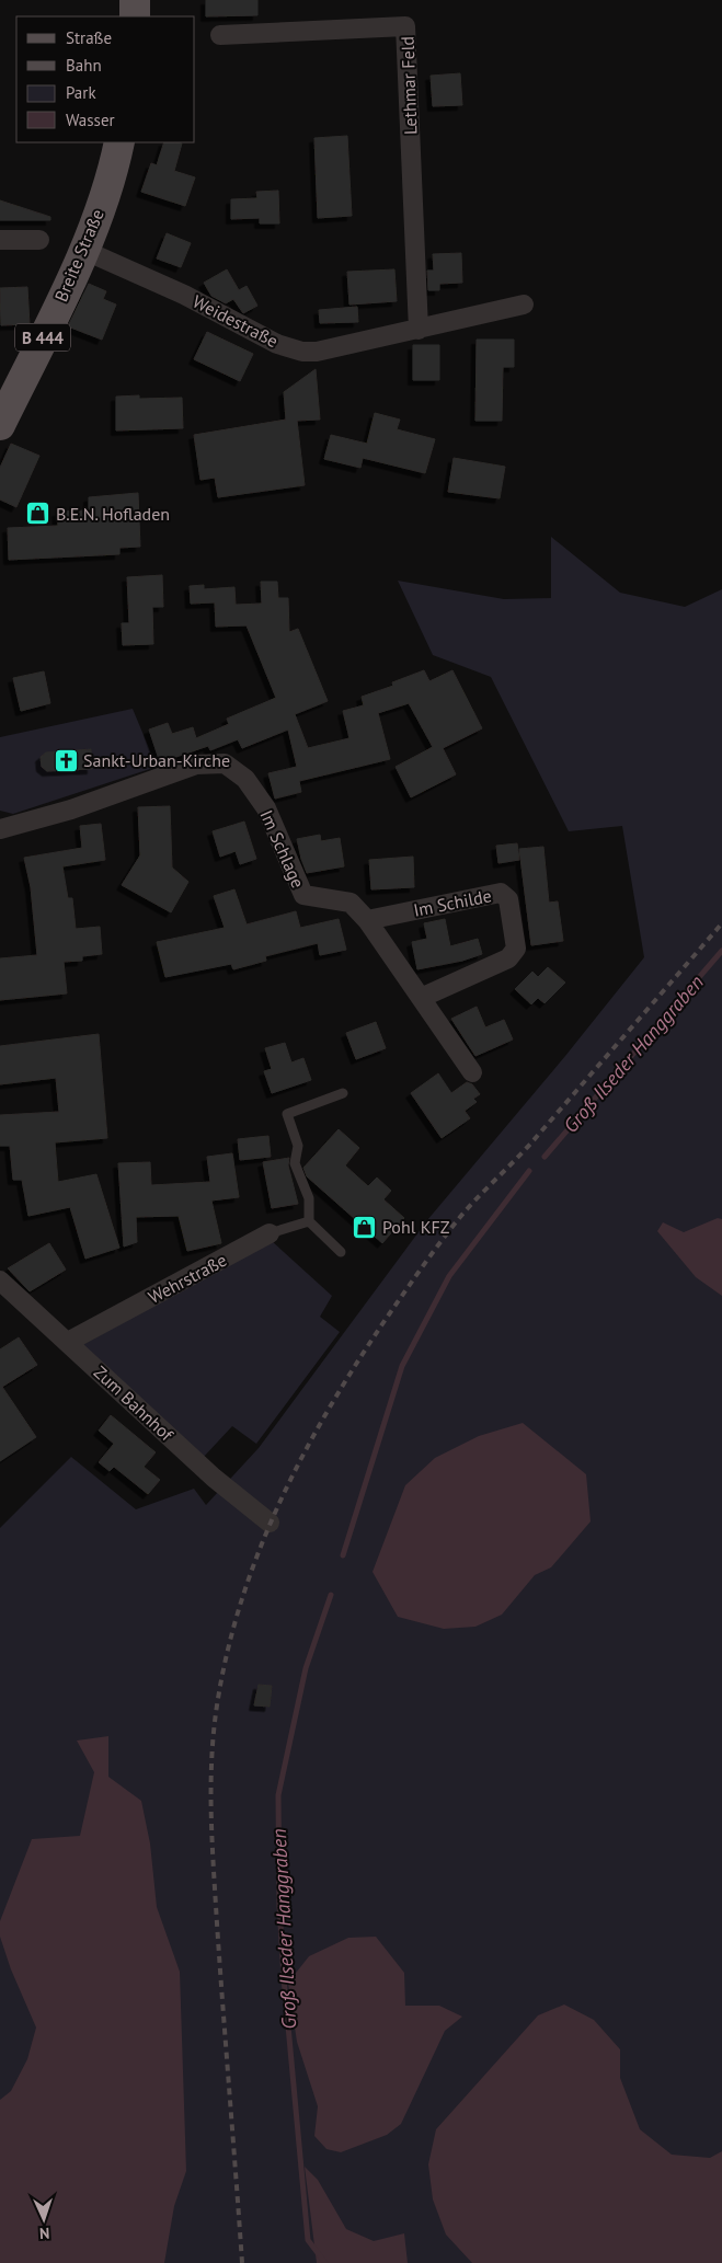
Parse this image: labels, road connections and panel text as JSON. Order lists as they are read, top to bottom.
{
  "streets": {
    "main road": ["Breite Straße", "B 444"],
    "street": [
      "Lethmar Feld",
      "Weidestraße",
      "Im Schlage",
      "Im Schilde",
      "Wehrstraße",
      "Zum Bahnhof"
    ]
  },
  "crossings": [
    ["Lethmar Feld", "Weidestraße"],
    ["Breite Straße", "Weidestraße"],
    ["Im Schlage", "Im Schilde"],
    ["Wehrstraße", "Zum Bahnhof"]
  ],
  "water": ["Groß Ilseder Hanggraben"],
  "places": {
    "shop": ["B.E.N. Hofladen", "Pohl KFZ"],
    "church": ["Sankt-Urban-Kirche"]
  },
  "legend": [
    "Straße",
    "Bahn",
    "Park",
    "Wasser"
  ],
  "north": "bottom"
}
